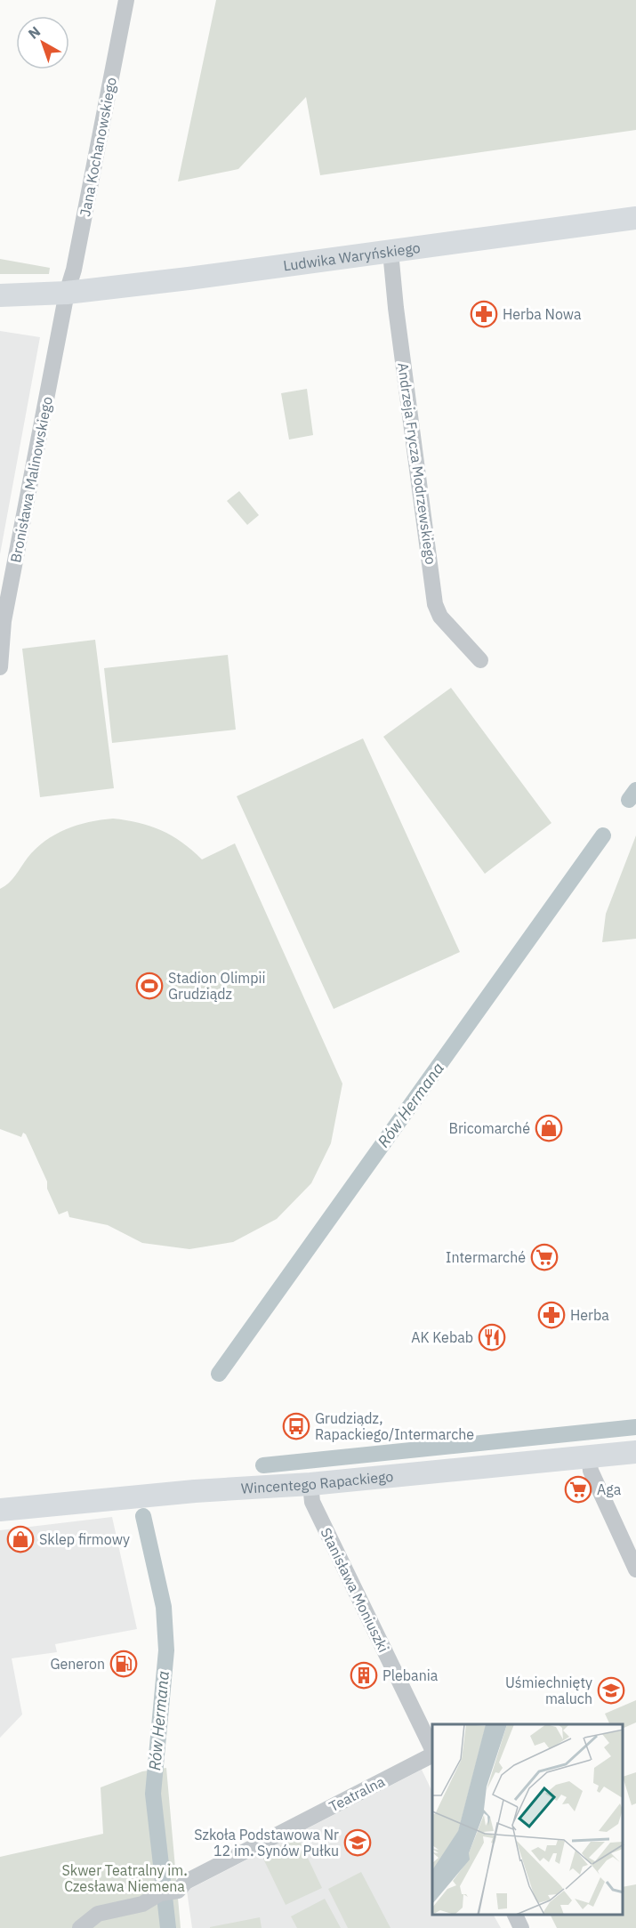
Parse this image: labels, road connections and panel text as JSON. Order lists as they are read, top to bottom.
{
  "streets": {
    "street": [
      "Jana Kochanowskiego",
      "Ludwika Waryńskiego",
      "Andrzeja Frycza Modrzewskiego",
      "Bronisława Malinowskiego",
      "Wincentego Rapackiego",
      "Stanisława Moniuszki",
      "Teatralna"
    ]
  },
  "crossings": [
    ["Jana Kochanowskiego", "Ludwika Waryńskiego"],
    ["Jana Kochanowskiego", "Bronisława Malinowskiego"],
    ["Ludwika Waryńskiego", "Andrzeja Frycza Modrzewskiego"],
    ["Ludwika Waryńskiego", "Bronisława Malinowskiego"],
    ["Wincentego Rapackiego", "Stanisława Moniuszki"]
  ],
  "water": ["Rów Hermana"],
  "parks": ["Skwer Teatralny im. Czesława Niemena"],
  "places": {
    "pharmacy": ["Herba Nowa", "Herba"],
    "sports": ["Stadion Olimpii Grudziądz"],
    "shop": ["Bricomarché", "Sklep firmowy"],
    "supermarket": ["Intermarché", "Aga"],
    "restaurant": ["AK Kebab"],
    "bus stop": ["Grudziądz, Rapackiego/Intermarche"],
    "fuel station": ["Generon"],
    "building": ["Plebania"],
    "school or university": ["Uśmiechnięty maluch", "Szkoła Podstawowa Nr 12 im. Synów Pułku"]
  },
  "north": "top left"
}
